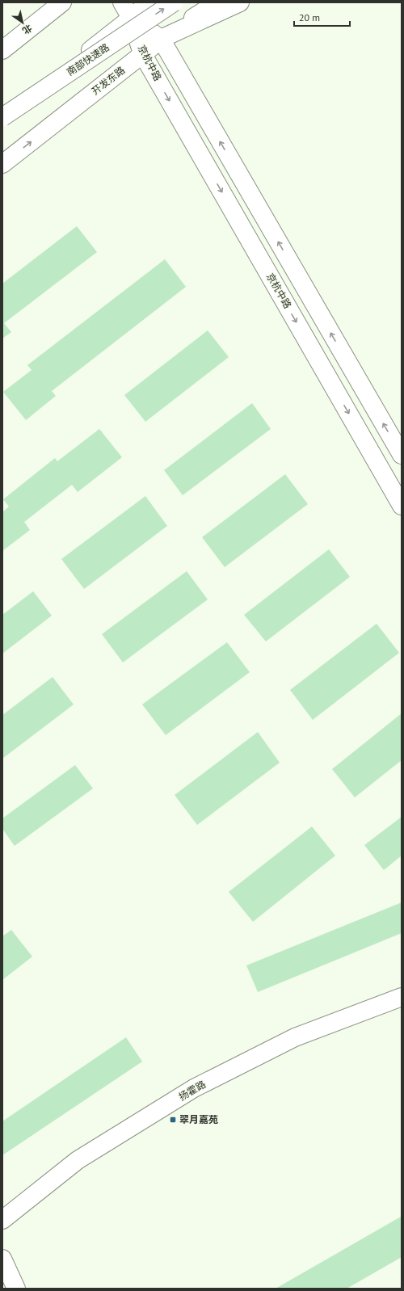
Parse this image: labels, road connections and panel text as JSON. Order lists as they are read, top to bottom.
{
  "streets": {
    "main road": [
      "南部快速路",
      "京杭中路",
      "开发东路",
      "扬霍路"
    ]
  },
  "crossings": [
    ["京杭中路", "开发东路"]
  ],
  "places": {
    "transit": ["翠月嘉苑"]
  },
  "scale_bar": "20 m",
  "north": "bottom right"
}
